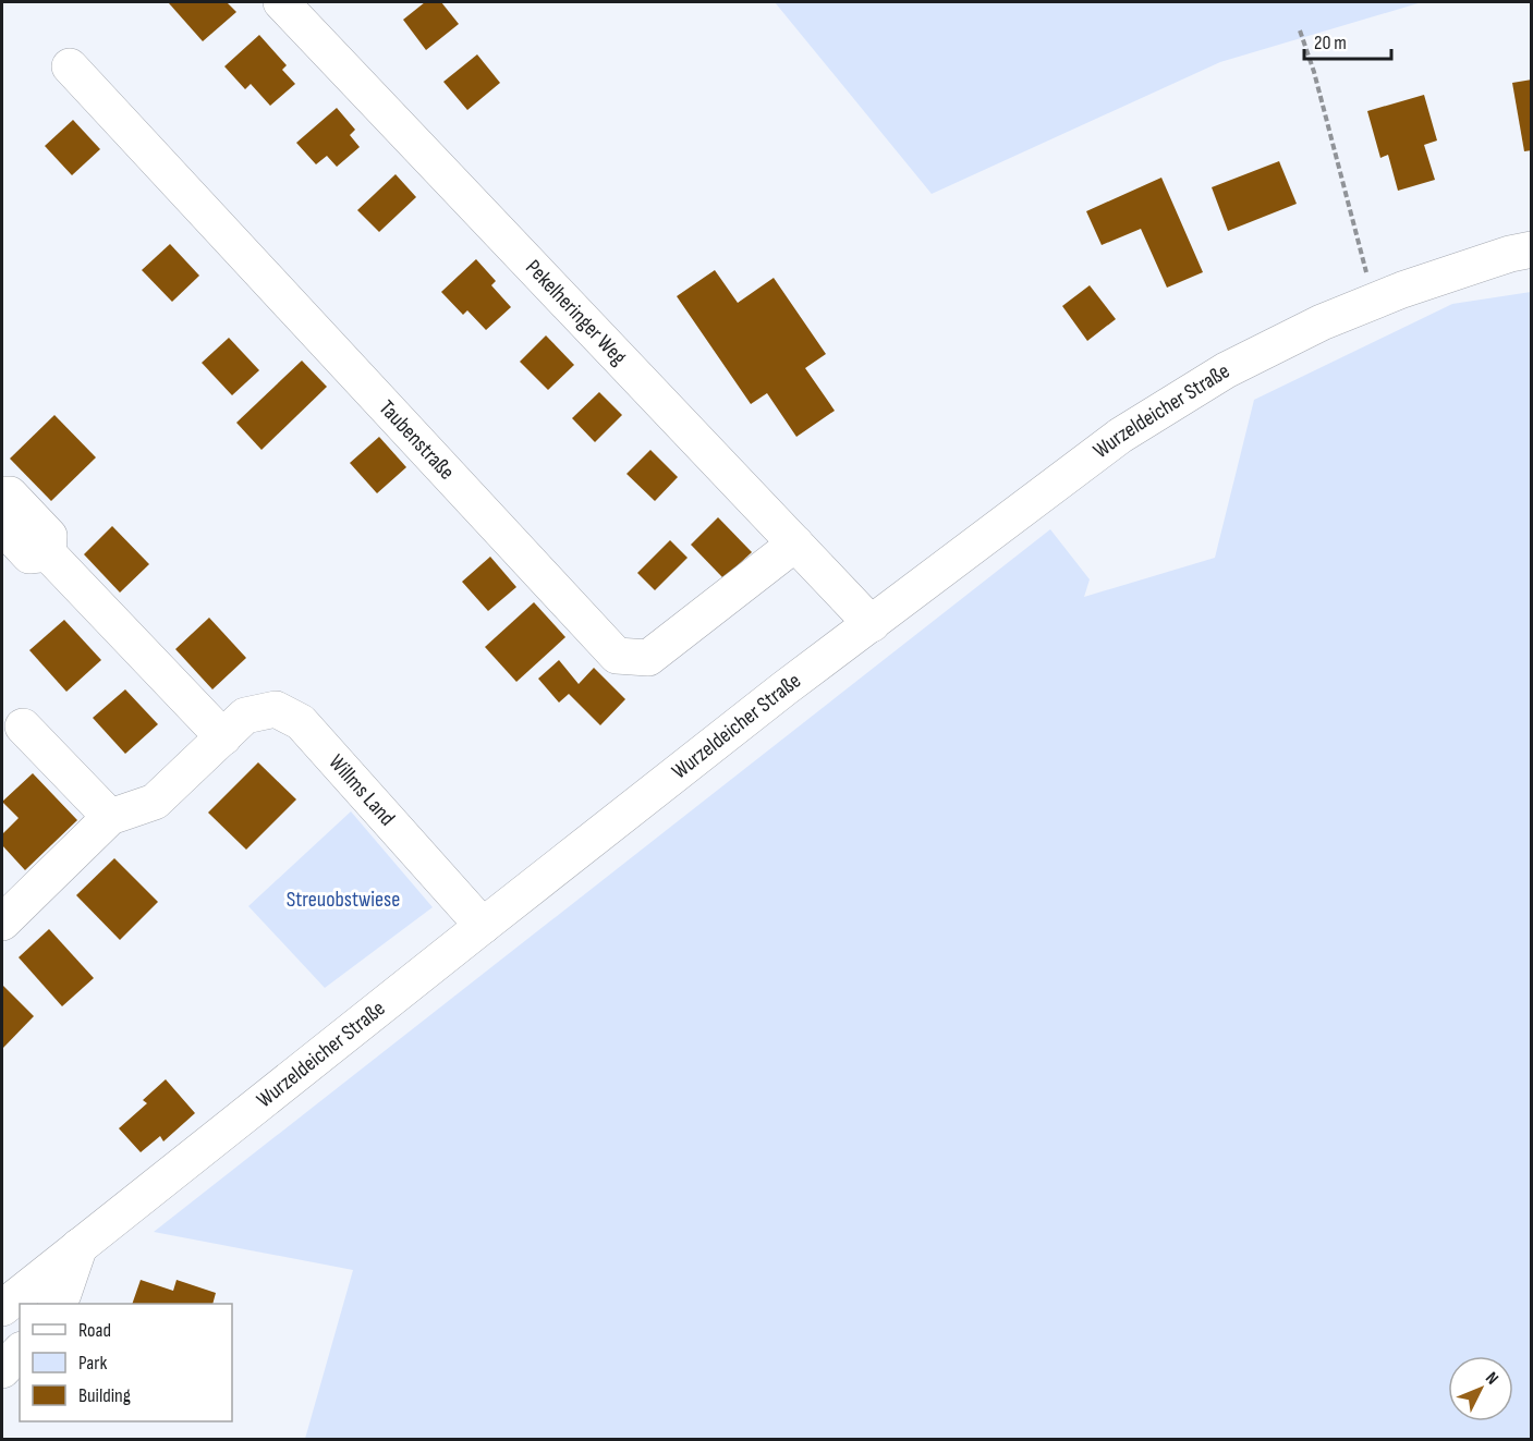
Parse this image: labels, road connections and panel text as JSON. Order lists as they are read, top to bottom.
{
  "streets": {
    "street": [
      "Pekelheringer Weg",
      "Wurzeldeicher Straße",
      "Taubenstraße",
      "Willms Land"
    ]
  },
  "crossings": [
    ["Pekelheringer Weg", "Wurzeldeicher Straße"],
    ["Pekelheringer Weg", "Taubenstraße"],
    ["Wurzeldeicher Straße", "Willms Land"]
  ],
  "parks": ["Streuobstwiese"],
  "legend": ["Road", "Park", "Building"],
  "scale_bar": "20 m",
  "north": "top right"
}
